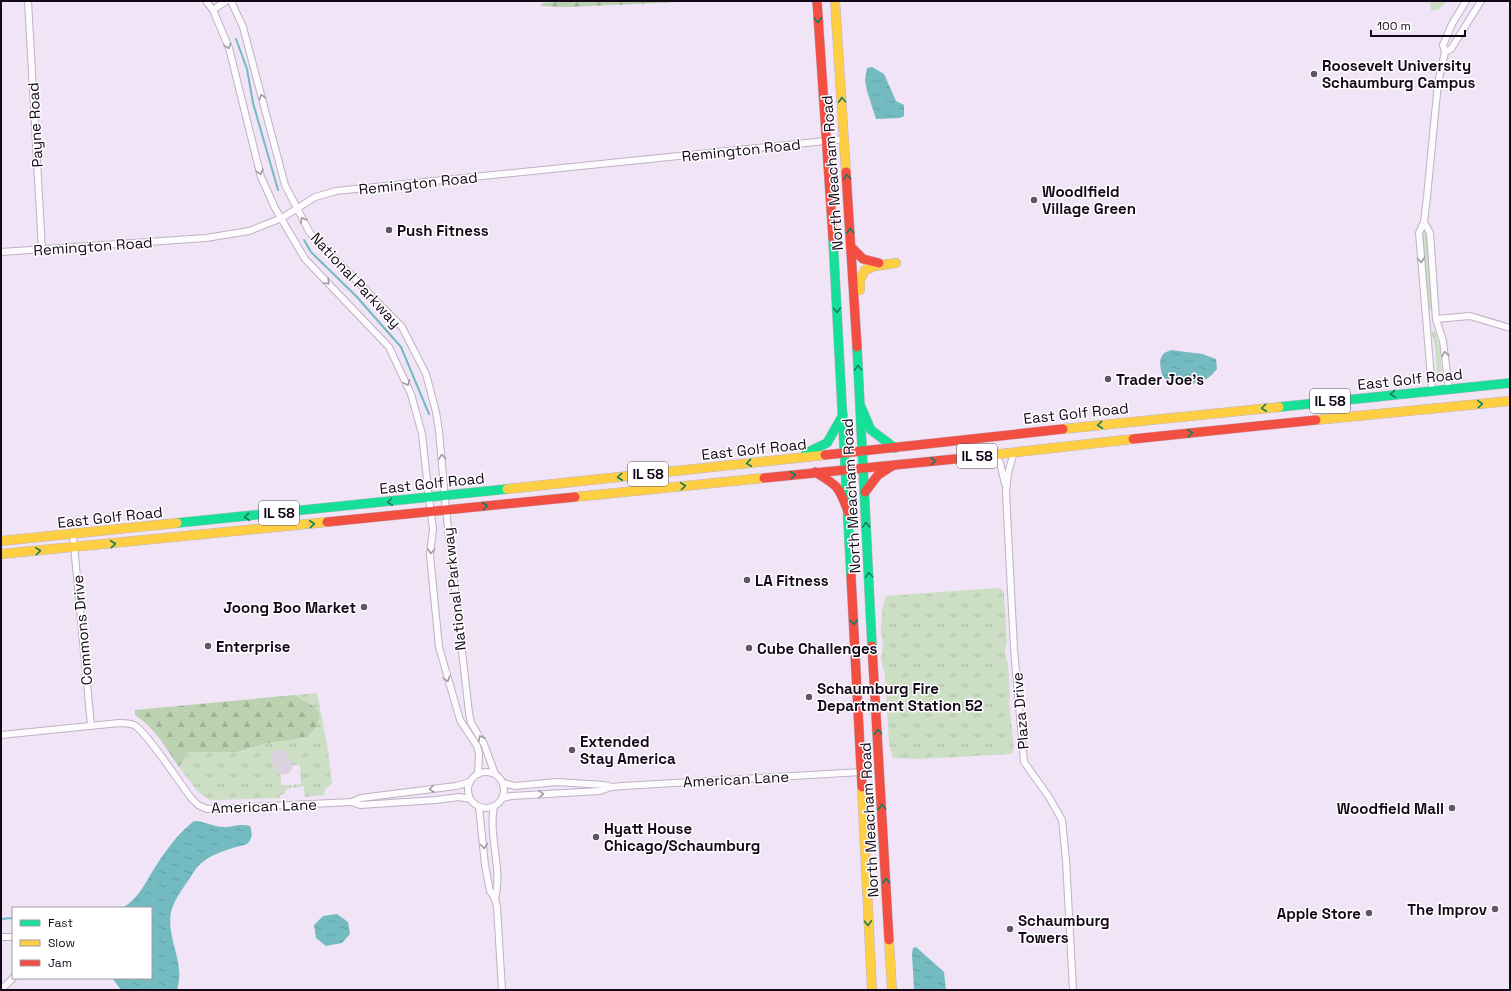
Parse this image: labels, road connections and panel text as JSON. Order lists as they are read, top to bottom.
{
  "streets": {
    "main road": ["North Meacham Road", "East Golf Road", "IL 58"],
    "street": [
      "Payne Road",
      "Remington Road",
      "National Parkway",
      "Commons Drive",
      "Plaza Drive",
      "American Lane"
    ]
  },
  "crossings": [
    ["Payne Road", "Remington Road"],
    ["Remington Road", "North Meacham Road"],
    ["Remington Road", "National Parkway"],
    ["North Meacham Road", "East Golf Road"],
    ["North Meacham Road", "American Lane"],
    ["National Parkway", "East Golf Road"],
    ["National Parkway", "American Lane"],
    ["East Golf Road", "Commons Drive"],
    ["East Golf Road", "Plaza Drive"],
    ["Commons Drive", "American Lane"]
  ],
  "places": [
    "Roosevelt University Schaumburg Campus",
    "Woodlfield Village Green",
    "Push Fitness",
    "Trader Joe's",
    "LA Fitness",
    "Joong Boo Market",
    "Enterprise",
    "Cube Challenges",
    "Schaumburg Fire Department Station 52",
    "Extended Stay America",
    "Woodfield Mall",
    "Hyatt House Chicago/Schaumburg",
    "The Improv",
    "Apple Store",
    "Schaumburg Towers"
  ],
  "legend": ["Fast", "Slow", "Jam"],
  "scale_bar": "100 m"
}
